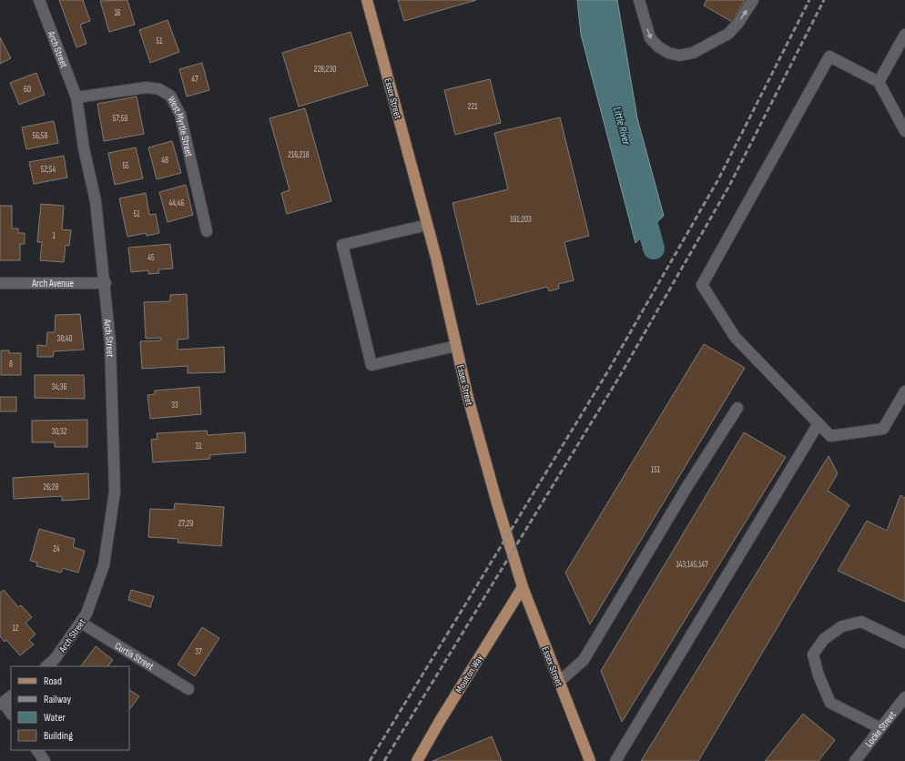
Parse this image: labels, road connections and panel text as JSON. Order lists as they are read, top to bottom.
{
  "streets": {
    "main road": ["Essex Street", "Moulton Way"],
    "street": [
      "Arch Street",
      "West Myrtle Street",
      "Arch Avenue",
      "Curtis Street",
      "Locke Street"
    ]
  },
  "crossings": [
    ["Arch Street", "West Myrtle Street"],
    ["Arch Street", "Arch Avenue"],
    ["Arch Street", "Curtis Street"],
    ["Essex Street", "Moulton Way"]
  ],
  "water": ["Little River"],
  "house_numbers": [
    "16",
    "51",
    "228;230",
    "47",
    "60",
    "221",
    "57;59",
    "56;58",
    "216;218",
    "48",
    "55",
    "52;54",
    "44;46",
    "51",
    "191;203",
    "1",
    "45",
    "38;40",
    "8",
    "34;36",
    "33",
    "30;32",
    "31",
    "151",
    "26;28",
    "27;29",
    "24",
    "143;145;147",
    "12",
    "37"
  ],
  "legend": [
    "Road",
    "Railway",
    "Water",
    "Building"
  ]
}
